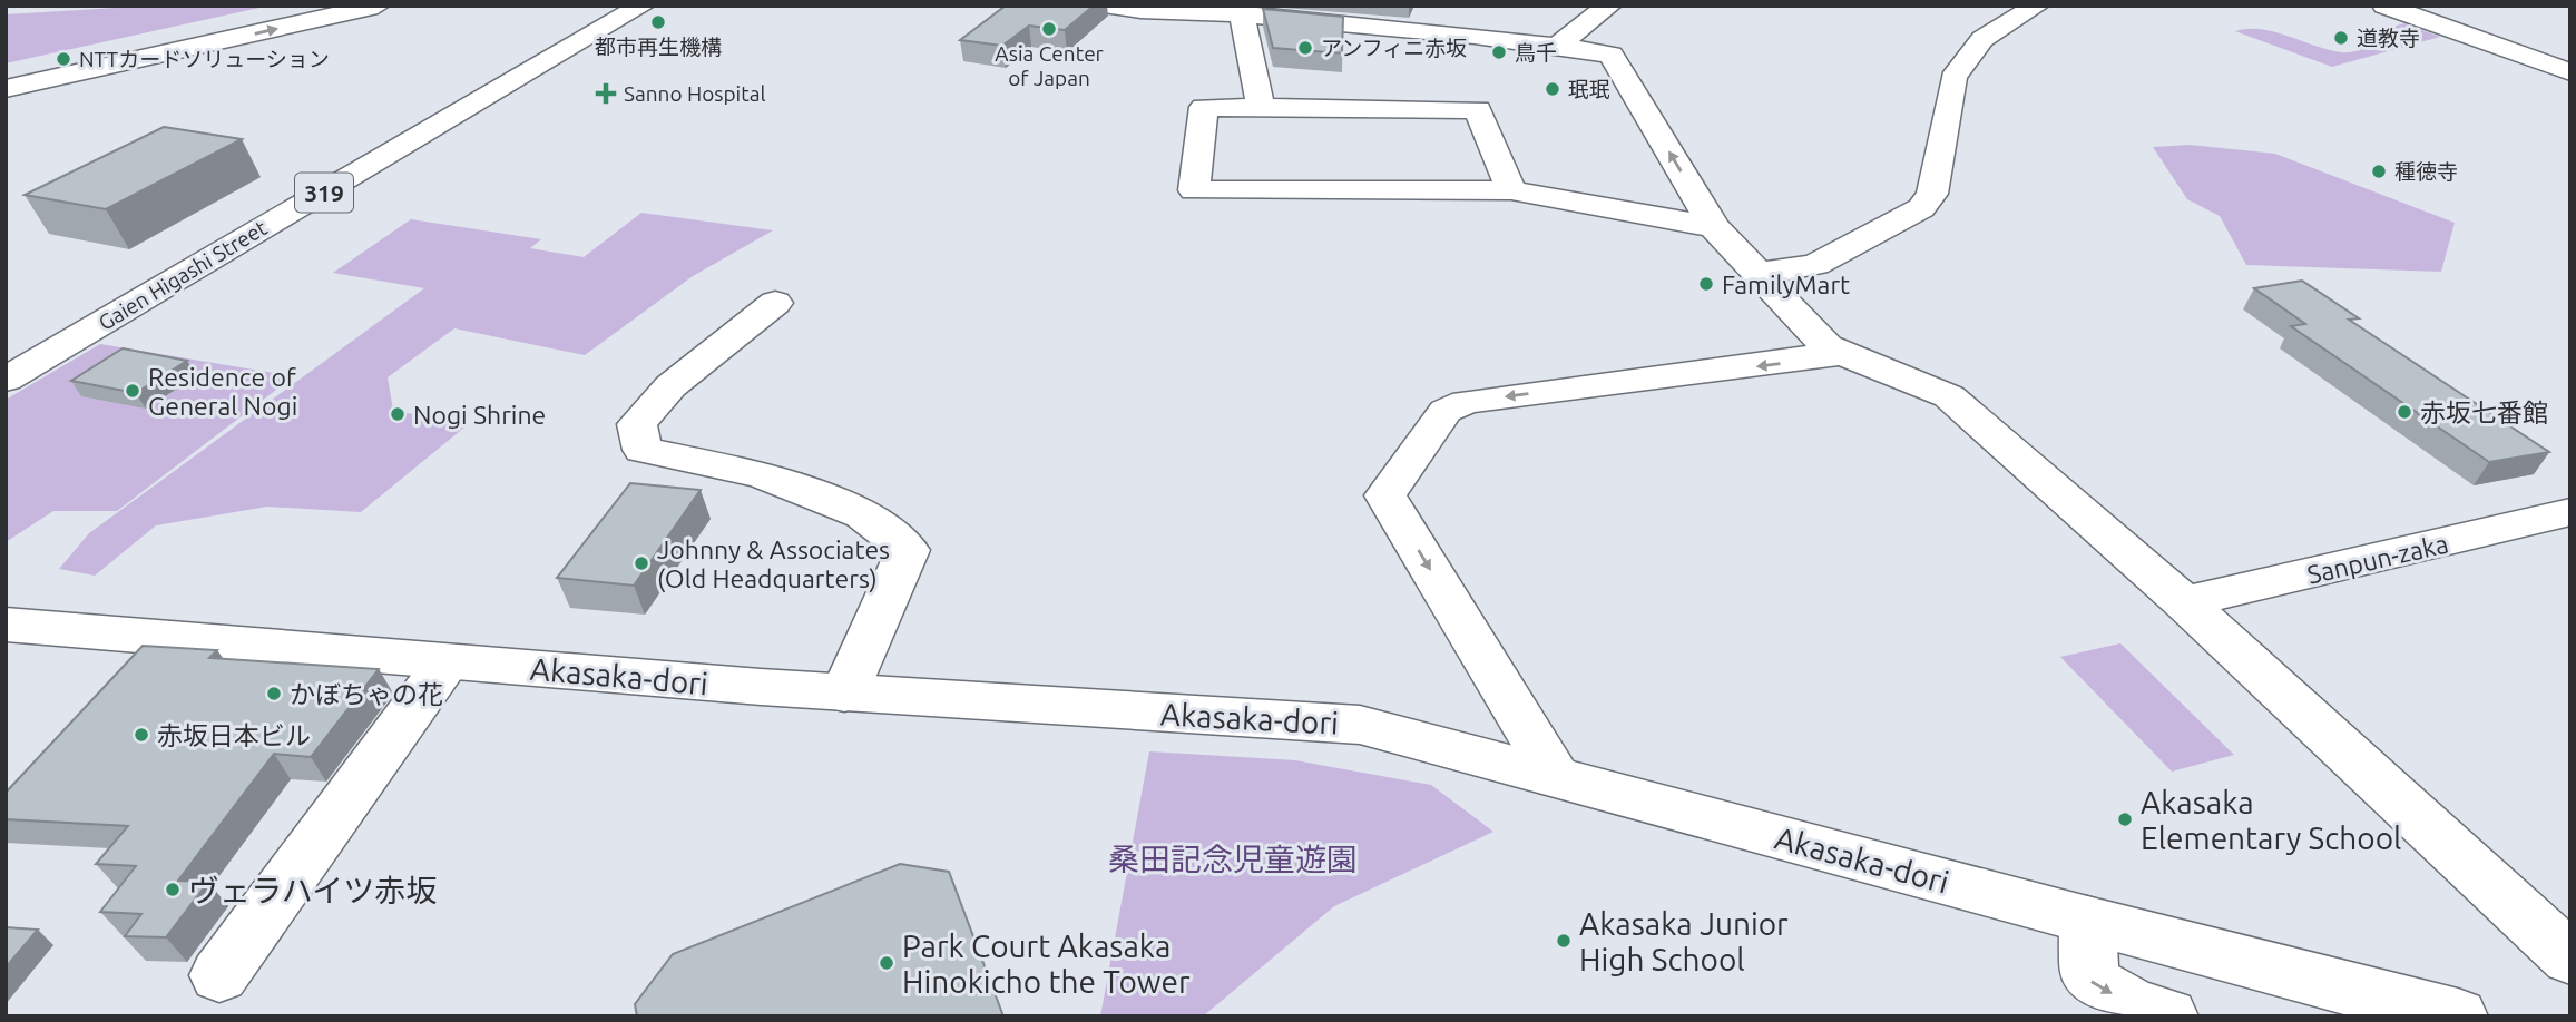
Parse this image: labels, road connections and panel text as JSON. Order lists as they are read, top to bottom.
{
  "streets": {
    "street": [
      "319",
      "Gaien Higashi Street",
      "Sanpun-zaka",
      "Akasaka-dori"
    ]
  },
  "parks": ["桑田記念児童遊園"],
  "places": {
    "other": [
      "都市再生機構",
      "Asia Center of Japan",
      "道教寺",
      "アンフィニ赤坂",
      "鳥千",
      "NTTカードソリューション",
      "珉珉",
      "種徳寺",
      "FamilyMart",
      "Residence of General Nogi",
      "赤坂七番館",
      "Nogi Shrine",
      "Johnny & Associates (Old Headquarters)",
      "かぼちゃの花",
      "赤坂日本ビル",
      "Akasaka Elementary School",
      "ヴェラハイツ赤坂",
      "Akasaka Junior High School",
      "Park Court Akasaka Hinokicho the Tower"
    ],
    "health": ["Sanno Hospital"]
  }
}
